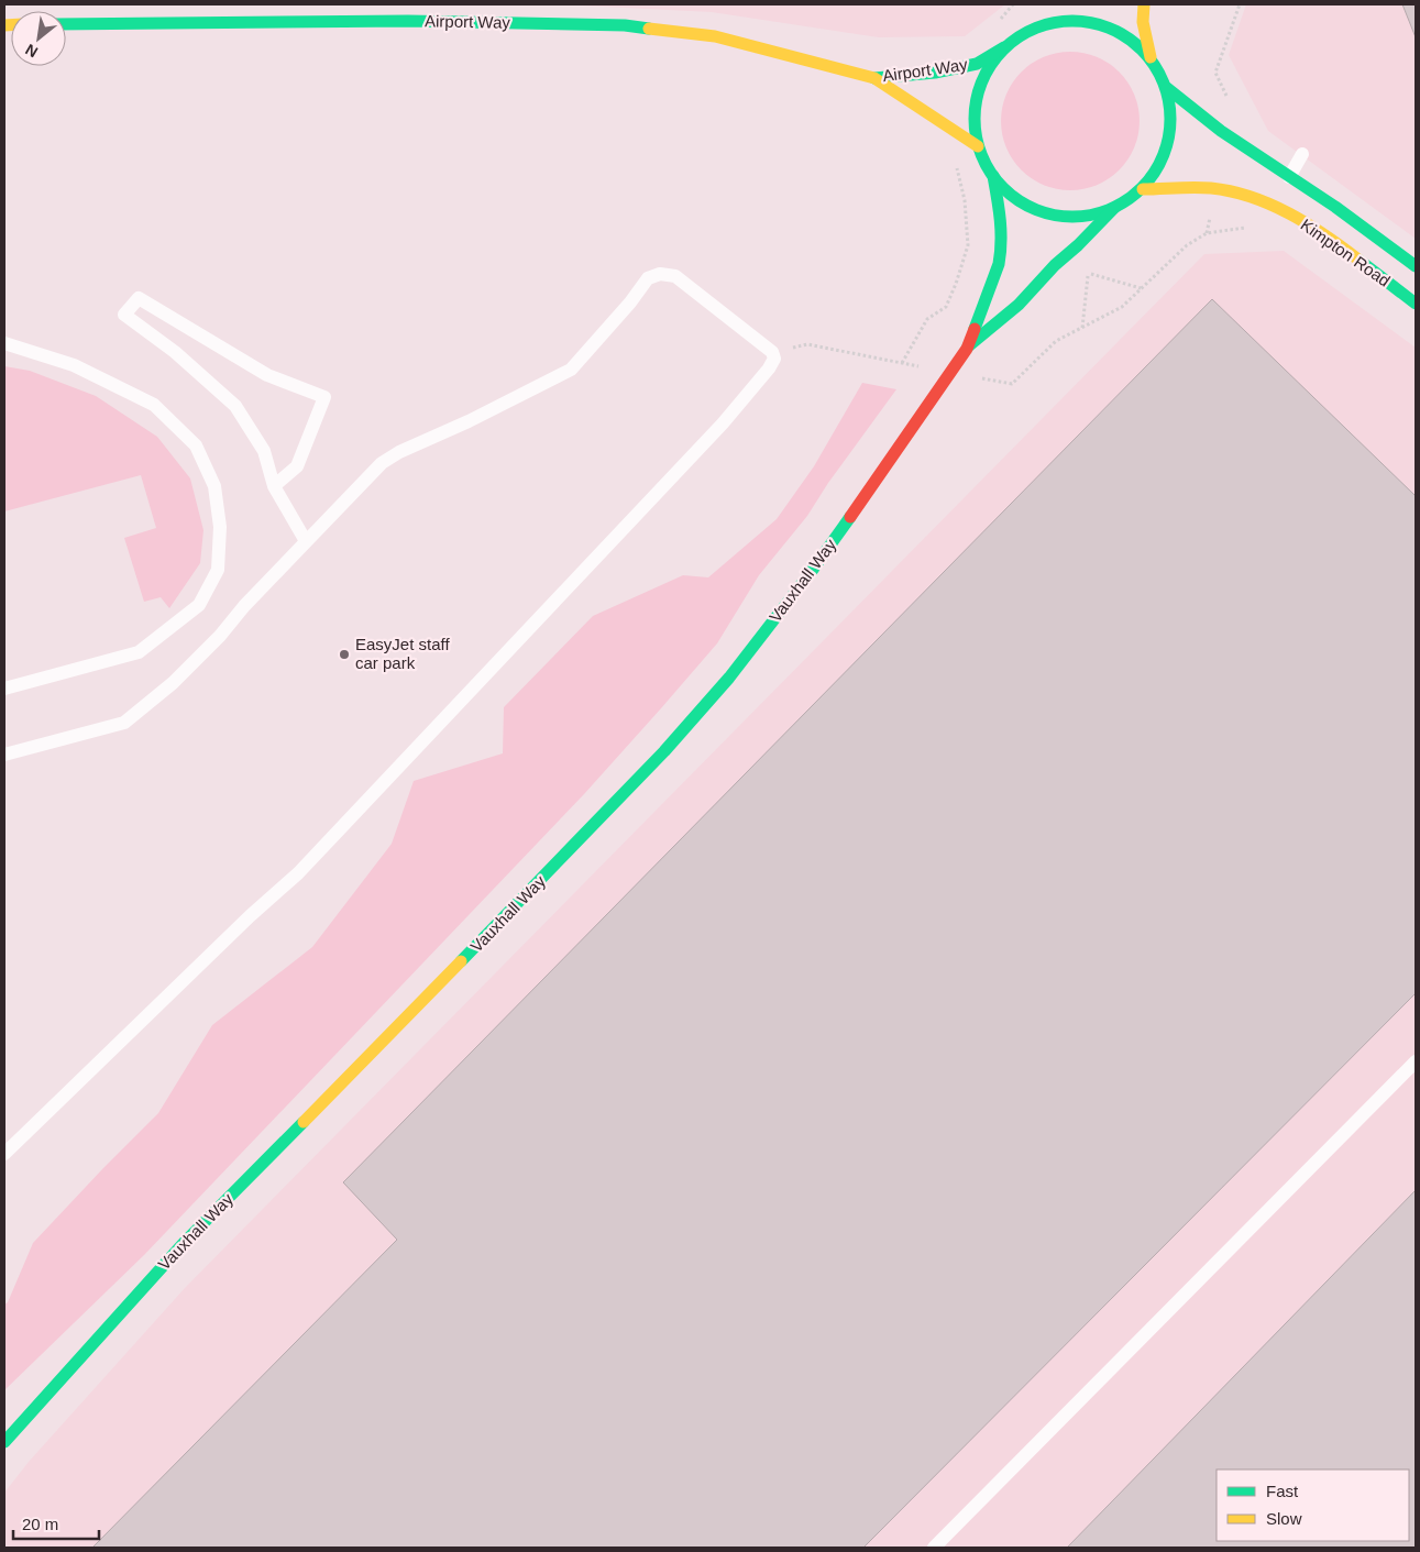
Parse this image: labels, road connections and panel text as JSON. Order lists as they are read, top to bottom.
{
  "streets": {
    "main road": ["Airport Way", "Kimpton Road", "Vauxhall Way"]
  },
  "crossings": [
    ["Airport Way", "Kimpton Road"],
    ["Airport Way", "Vauxhall Way"],
    ["Kimpton Road", "Vauxhall Way"]
  ],
  "places": ["EasyJet staff car park"],
  "legend": ["Fast", "Slow"],
  "scale_bar": "20 m",
  "north": "bottom left"
}
